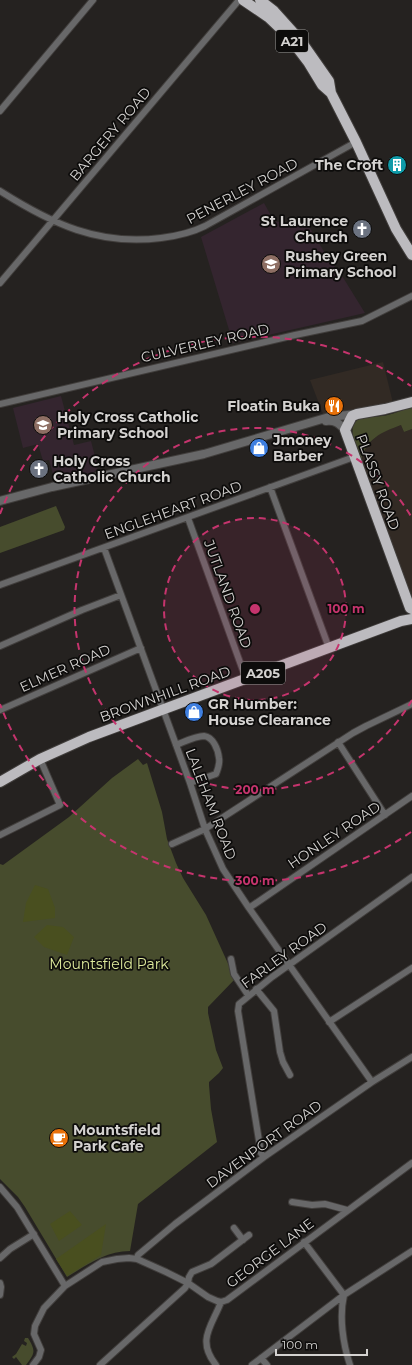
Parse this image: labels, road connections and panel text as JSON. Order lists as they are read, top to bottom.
{
  "streets": {
    "highway": [
      "A21",
      "PLASSY ROAD",
      "A205",
      "BROWNHILL ROAD"
    ],
    "street": [
      "BARGERY ROAD",
      "PENERLEY ROAD",
      "CULVERLEY ROAD",
      "ENGLEHEART ROAD",
      "JUTLAND ROAD",
      "ELMER ROAD",
      "LALEHAM ROAD",
      "HONLEY ROAD",
      "FARLEY ROAD",
      "DAVENPORT ROAD",
      "GEORGE LANE"
    ]
  },
  "crossings": [
    ["A21", "PENERLEY ROAD"],
    ["BARGERY ROAD", "PENERLEY ROAD"],
    ["PLASSY ROAD", "ENGLEHEART ROAD"],
    ["PLASSY ROAD", "BROWNHILL ROAD"],
    ["ENGLEHEART ROAD", "JUTLAND ROAD"],
    ["ENGLEHEART ROAD", "LALEHAM ROAD"],
    ["JUTLAND ROAD", "BROWNHILL ROAD"],
    ["ELMER ROAD", "LALEHAM ROAD"],
    ["BROWNHILL ROAD", "LALEHAM ROAD"],
    ["LALEHAM ROAD", "HONLEY ROAD"],
    ["LALEHAM ROAD", "FARLEY ROAD"],
    ["LALEHAM ROAD", "DAVENPORT ROAD"],
    ["FARLEY ROAD", "DAVENPORT ROAD"],
    ["DAVENPORT ROAD", "GEORGE LANE"]
  ],
  "parks": ["Mountsfield Park"],
  "places": {
    "building": ["The Croft"],
    "church": ["St Laurence Church", "Holy Cross Catholic Church"],
    "school or university": ["Rushey Green Primary School", "Holy Cross Catholic Primary School"],
    "restaurant": ["Floatin Buka"],
    "shop": ["Jmoney Barber", "GR Humber: House Clearance"],
    "cafe": ["Mountsfield Park Cafe"]
  },
  "scale_bar": "100 m",
  "rings": ["100 m", "200 m", "300 m"]
}
